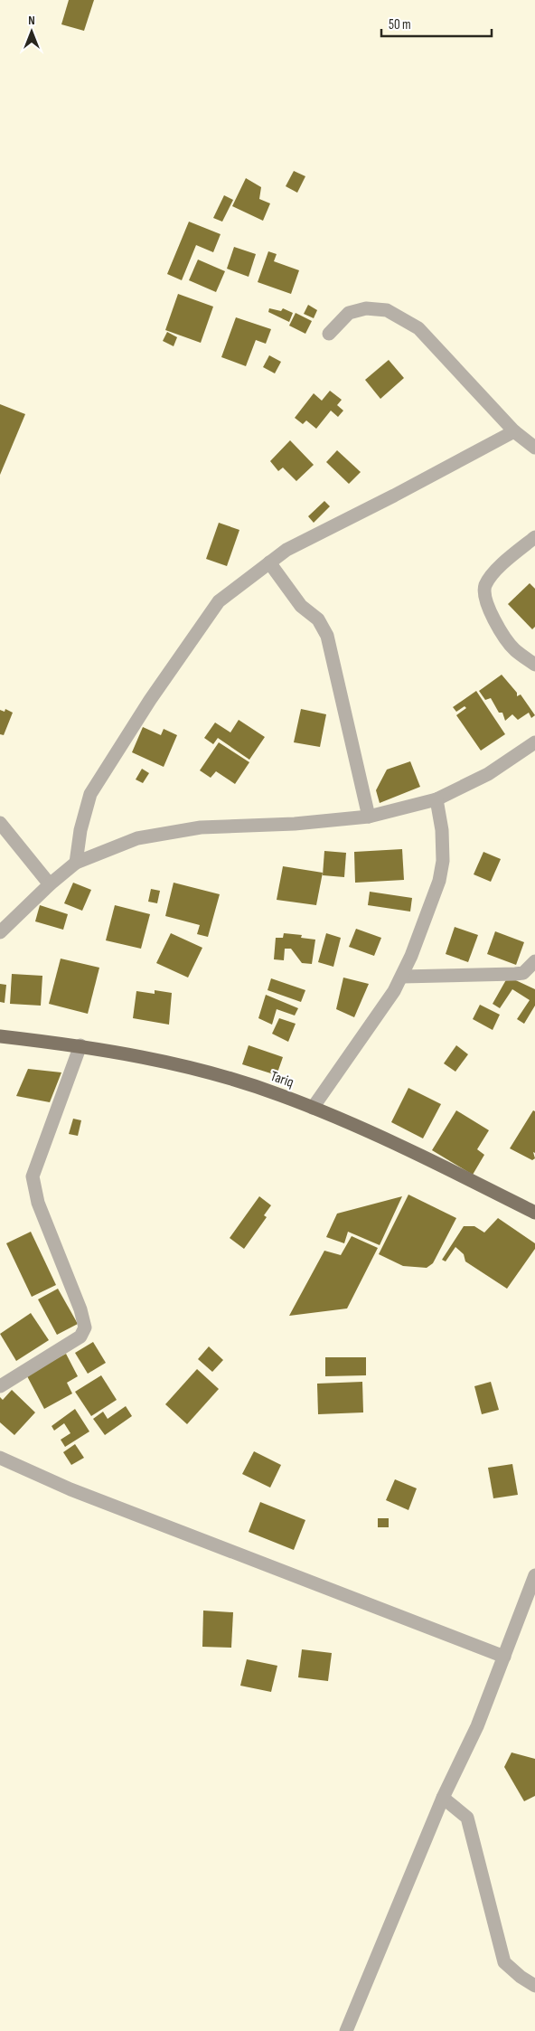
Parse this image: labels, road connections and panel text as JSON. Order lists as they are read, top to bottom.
{
  "streets": {
    "main road": ["Tariq"]
  },
  "scale_bar": "50 m",
  "north": "top"
}
